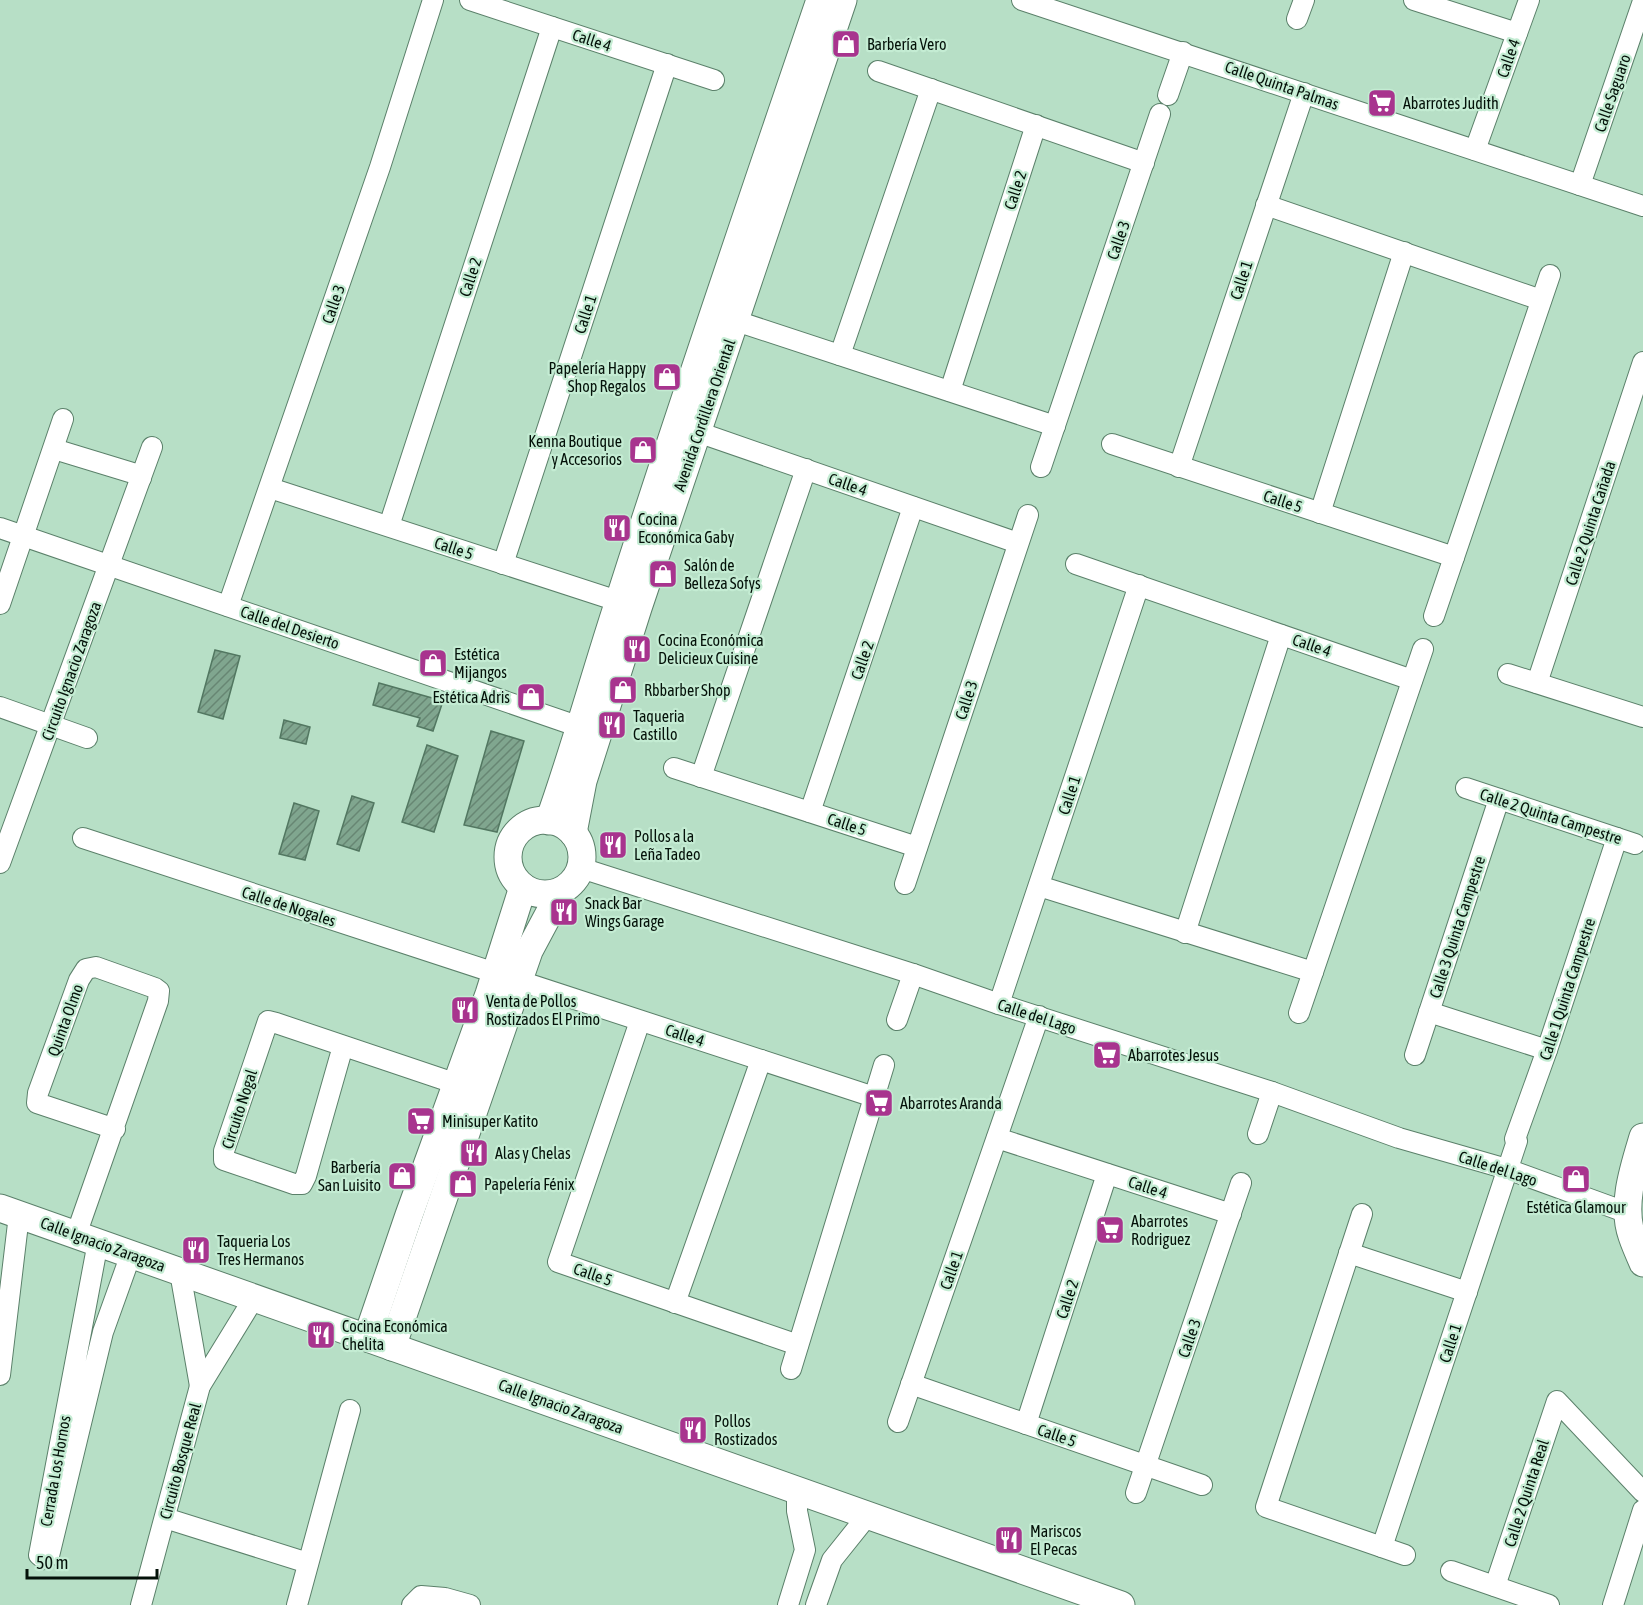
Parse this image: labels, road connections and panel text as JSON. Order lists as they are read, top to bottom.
{
  "streets": {
    "street": [
      "Calle 4",
      "Calle Quinta Palmas",
      "Calle Saguaro",
      "Calle 2",
      "Calle 3",
      "Calle 1",
      "Avenida Cordillera Oriental",
      "Calle 5",
      "Calle 2 Quinta Cañada",
      "Calle del Desierto",
      "Circuito Ignacio Zaragoza",
      "Calle 2 Quinta Campestre",
      "Calle de Nogales",
      "Calle 3 Quinta Campestre",
      "Calle 1 Quinta Campestre",
      "Calle del Lago",
      "Quinta Olmo",
      "Circuito Nogal",
      "Calle Ignacio Zaragoza",
      "Circuito Bosque Real",
      "Cerrada Los Hornos",
      "Calle 2 Quinta Real"
    ]
  },
  "crossings": [
    ["Calle 4", "Calle Quinta Palmas"],
    ["Calle 4", "Calle 2"],
    ["Calle 4", "Calle 3"],
    ["Calle 4", "Calle 1"],
    ["Calle 4", "Avenida Cordillera Oriental"],
    ["Calle 4", "Calle 5"],
    ["Calle 4", "Calle de Nogales"],
    ["Calle Quinta Palmas", "Calle Saguaro"],
    ["Calle Quinta Palmas", "Calle 1"],
    ["Calle 2", "Calle 5"],
    ["Calle 3", "Calle 5"],
    ["Calle 3", "Calle del Desierto"],
    ["Calle 1", "Calle 5"],
    ["Calle 1", "Calle 1 Quinta Campestre"],
    ["Calle 1", "Calle del Lago"],
    ["Avenida Cordillera Oriental", "Calle 5"],
    ["Avenida Cordillera Oriental", "Calle del Desierto"],
    ["Avenida Cordillera Oriental", "Calle del Lago"],
    ["Calle del Desierto", "Circuito Ignacio Zaragoza"],
    ["Calle 2 Quinta Campestre", "Calle 3 Quinta Campestre"],
    ["Calle 2 Quinta Campestre", "Calle 1 Quinta Campestre"],
    ["Quinta Olmo", "Calle Ignacio Zaragoza"],
    ["Quinta Olmo", "Cerrada Los Hornos"],
    ["Calle Ignacio Zaragoza", "Circuito Bosque Real"],
    ["Calle Ignacio Zaragoza", "Cerrada Los Hornos"]
  ],
  "places": {
    "shop": [
      "Barbería Vero",
      "Papelería Happy Shop Regalos",
      "Kenna Boutique y Accesorios",
      "Salón de Belleza Sofys",
      "Estética Mijangos",
      "Rbbarber Shop",
      "Estética Adris",
      "Barbería San Luisito",
      "Estética Glamour",
      "Papelería Fénix"
    ],
    "supermarket": [
      "Abarrotes Judith",
      "Abarrotes Jesus",
      "Abarrotes Aranda",
      "Minisuper Katito",
      "Abarrotes Rodriguez"
    ],
    "restaurant": [
      "Cocina Económica Gaby",
      "Cocina Económica Delicieux Cuisine",
      "Taqueria Castillo",
      "Pollos a la Leña Tadeo",
      "Snack Bar Wings Garage",
      "Venta de Pollos Rostizados El Primo",
      "Alas y Chelas",
      "Taqueria Los Tres Hermanos",
      "Cocina Económica Chelita",
      "Pollos Rostizados",
      "Mariscos El Pecas"
    ]
  },
  "scale_bar": "50 m"
}
